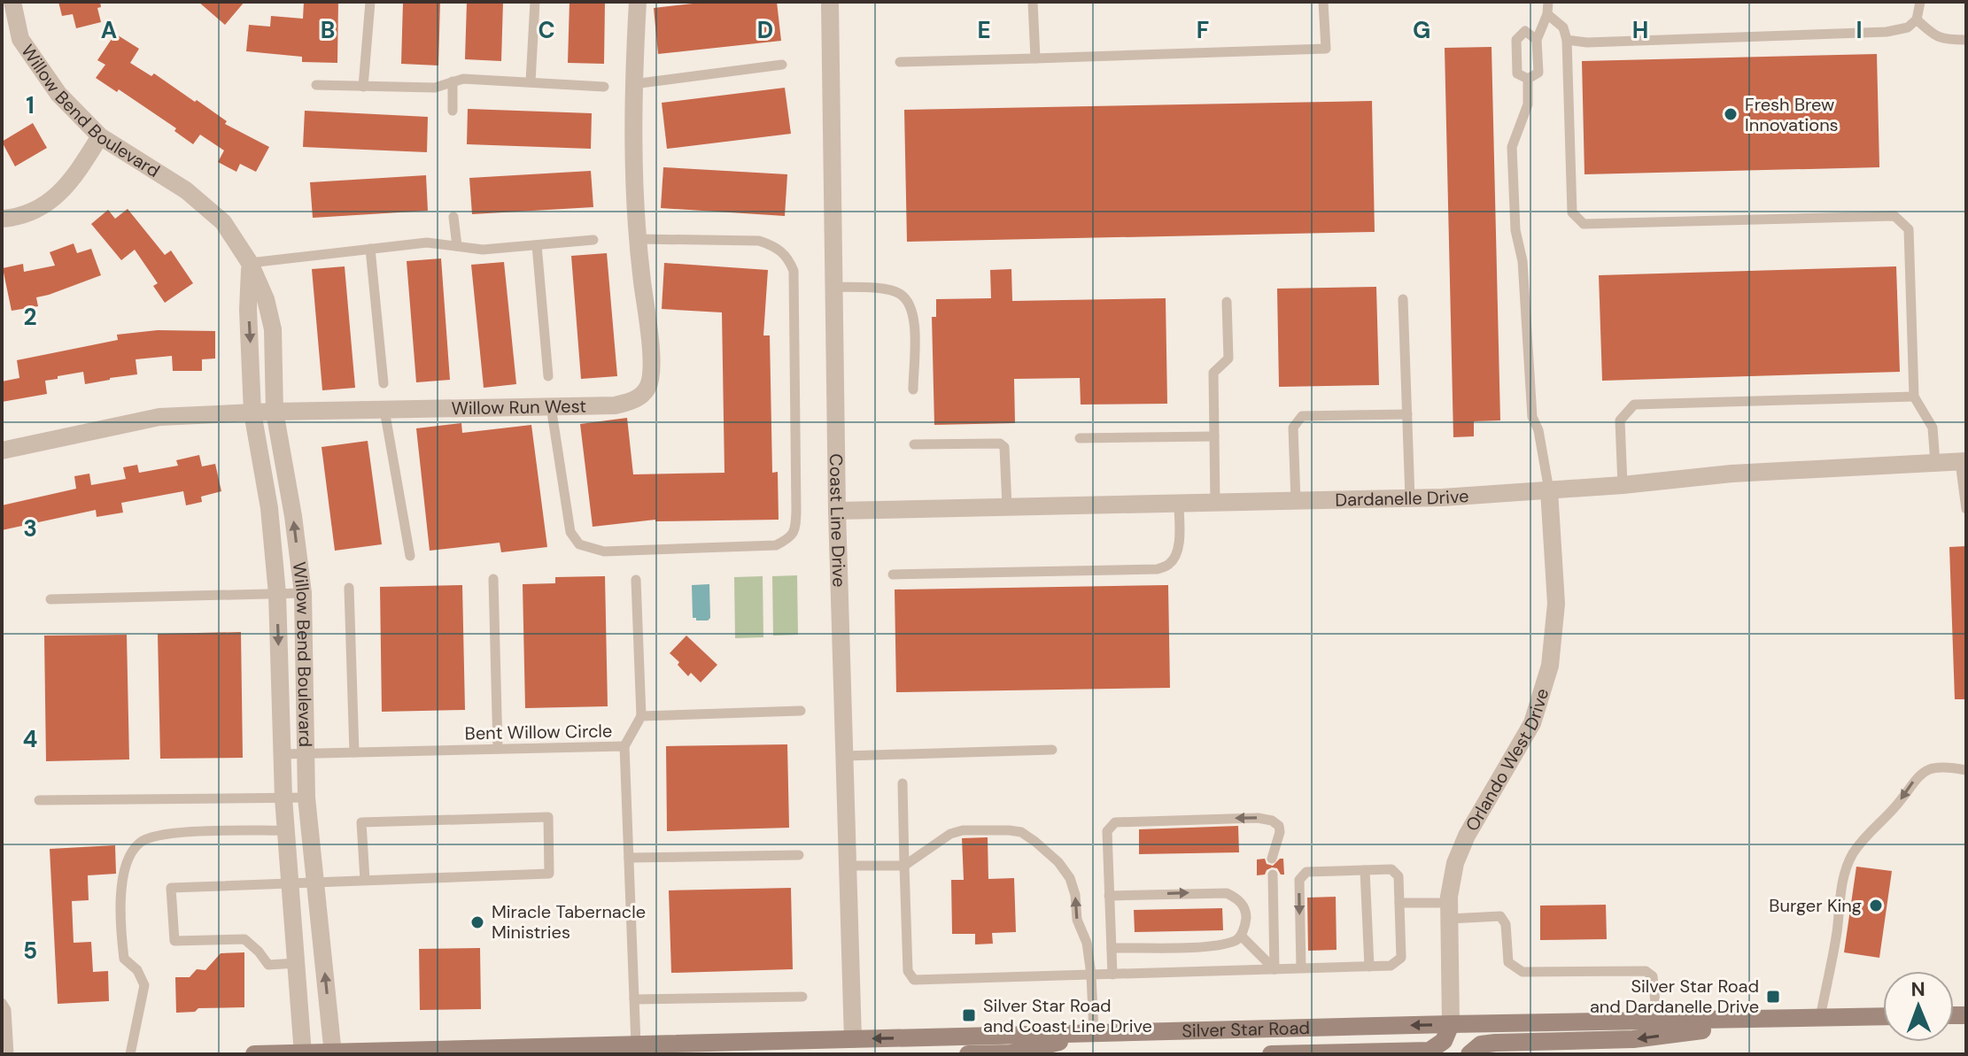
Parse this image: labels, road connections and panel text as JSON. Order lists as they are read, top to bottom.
{
  "streets": {
    "main road": ["Silver Star Road"],
    "street": [
      "Willow Bend Boulevard",
      "Willow Run West",
      "Dardanelle Drive",
      "Coast Line Drive",
      "Orlando West Drive"
    ],
    "lane": ["Bent Willow Circle"]
  },
  "crossings": [
    ["Willow Bend Boulevard", "Willow Run West"],
    ["Willow Bend Boulevard", "Bent Willow Circle"],
    ["Willow Bend Boulevard", "Silver Star Road"],
    ["Dardanelle Drive", "Coast Line Drive"],
    ["Dardanelle Drive", "Orlando West Drive"],
    ["Coast Line Drive", "Silver Star Road"],
    ["Bent Willow Circle", "Silver Star Road"],
    ["Orlando West Drive", "Silver Star Road"]
  ],
  "places": {
    "other": ["Fresh Brew Innovations", "Burger King", "Miracle Tabernacle Ministries"],
    "transit": ["Silver Star Road and Dardanelle Drive", "Silver Star Road and Coast Line Drive"]
  },
  "north": "top",
  "grid": {
    "columns": [
      "A",
      "B",
      "C",
      "D",
      "E",
      "F",
      "G",
      "H",
      "I"
    ],
    "rows": [
      "1",
      "2",
      "3",
      "4",
      "5"
    ]
  }
}
